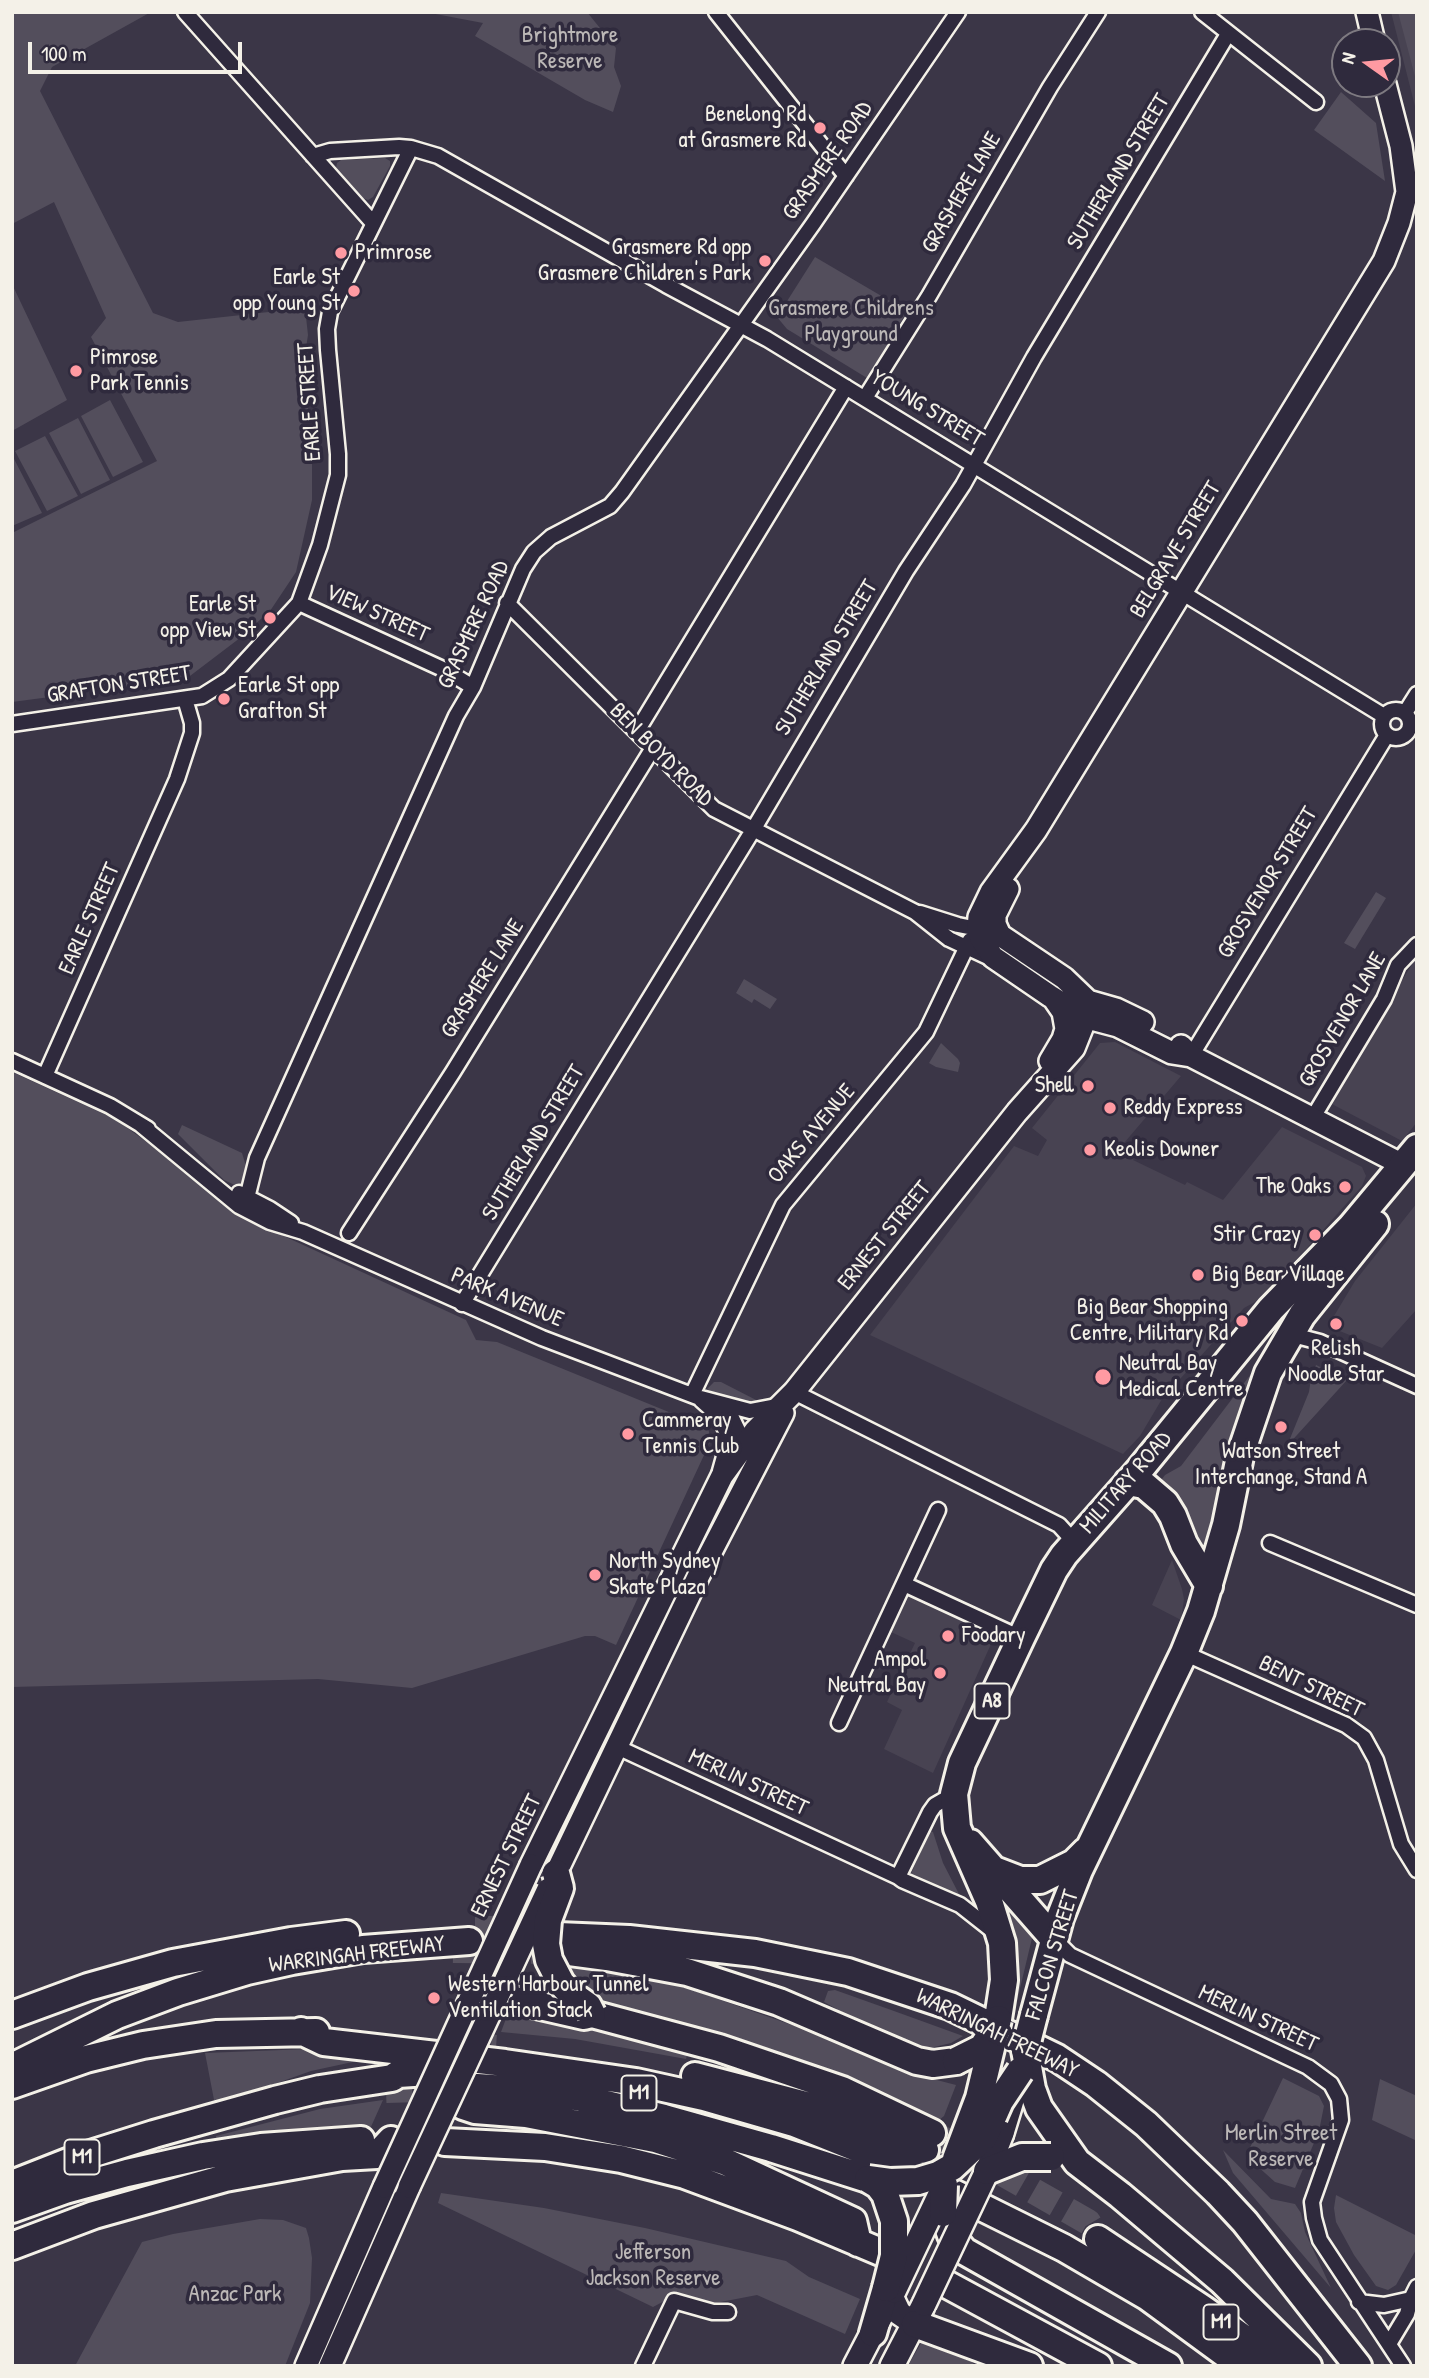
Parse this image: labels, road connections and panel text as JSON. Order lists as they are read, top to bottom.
{
  "streets": {
    "highway": [
      "MILITARY ROAD",
      "A8",
      "WARRINGAH FREEWAY",
      "FALCON STREET",
      "M1"
    ],
    "main road": ["BELGRAVE STREET", "BEN BOYD ROAD", "ERNEST STREET"],
    "street": [
      "GRASMERE ROAD",
      "SUTHERLAND STREET",
      "GRASMERE LANE",
      "EARLE STREET",
      "YOUNG STREET",
      "VIEW STREET",
      "GRAFTON STREET",
      "GROSVENOR STREET",
      "GROSVENOR LANE",
      "OAKS AVENUE",
      "PARK AVENUE",
      "BENT STREET",
      "MERLIN STREET"
    ]
  },
  "crossings": [
    ["GRASMERE ROAD", "YOUNG STREET"],
    ["GRASMERE ROAD", "VIEW STREET"],
    ["GRASMERE ROAD", "BEN BOYD ROAD"],
    ["GRASMERE ROAD", "PARK AVENUE"],
    ["SUTHERLAND STREET", "YOUNG STREET"],
    ["SUTHERLAND STREET", "BEN BOYD ROAD"],
    ["SUTHERLAND STREET", "PARK AVENUE"],
    ["GRASMERE LANE", "YOUNG STREET"],
    ["GRASMERE LANE", "BEN BOYD ROAD"],
    ["EARLE STREET", "YOUNG STREET"],
    ["EARLE STREET", "VIEW STREET"],
    ["EARLE STREET", "GRAFTON STREET"],
    ["EARLE STREET", "PARK AVENUE"],
    ["YOUNG STREET", "BELGRAVE STREET"],
    ["YOUNG STREET", "GROSVENOR STREET"],
    ["BELGRAVE STREET", "BEN BOYD ROAD"],
    ["BELGRAVE STREET", "OAKS AVENUE"],
    ["BEN BOYD ROAD", "GROSVENOR STREET"],
    ["BEN BOYD ROAD", "GROSVENOR LANE"],
    ["BEN BOYD ROAD", "OAKS AVENUE"],
    ["BEN BOYD ROAD", "ERNEST STREET"],
    ["BEN BOYD ROAD", "MILITARY ROAD"],
    ["OAKS AVENUE", "PARK AVENUE"],
    ["ERNEST STREET", "PARK AVENUE"],
    ["ERNEST STREET", "MERLIN STREET"],
    ["MILITARY ROAD", "A8"],
    ["MILITARY ROAD", "MERLIN STREET"],
    ["MILITARY ROAD", "WARRINGAH FREEWAY"],
    ["BENT STREET", "FALCON STREET"],
    ["A8", "FALCON STREET"],
    ["MERLIN STREET", "FALCON STREET"]
  ],
  "parks": [
    "Brightmore Reserve",
    "Grasmere Childrens Playground",
    "Merlin Street Reserve",
    "Jefferson Jackson Reserve",
    "Anzac Park"
  ],
  "places": [
    "Benelong Rd at Grasmere Rd",
    "Primrose",
    "Grasmere Rd opp Grasmere Children's Park",
    "Earle St opp Young St",
    "Pimrose Park Tennis",
    "Earle St opp View St",
    "Earle St opp Grafton St",
    "Shell",
    "Reddy Express",
    "Keolis Downer",
    "The Oaks",
    "Stir Crazy",
    "Big Bear Village",
    "Big Bear Shopping Centre, Military Rd",
    "Relish Noodle Star",
    "Neutral Bay Medical Centre",
    "Watson Street Interchange, Stand A",
    "Cammeray Tennis Club",
    "North Sydney Skate Plaza",
    "Foodary",
    "Ampol Neutral Bay",
    "Western Harbour Tunnel Ventilation Stack"
  ],
  "scale_bar": "100 m",
  "north": "left"
}
